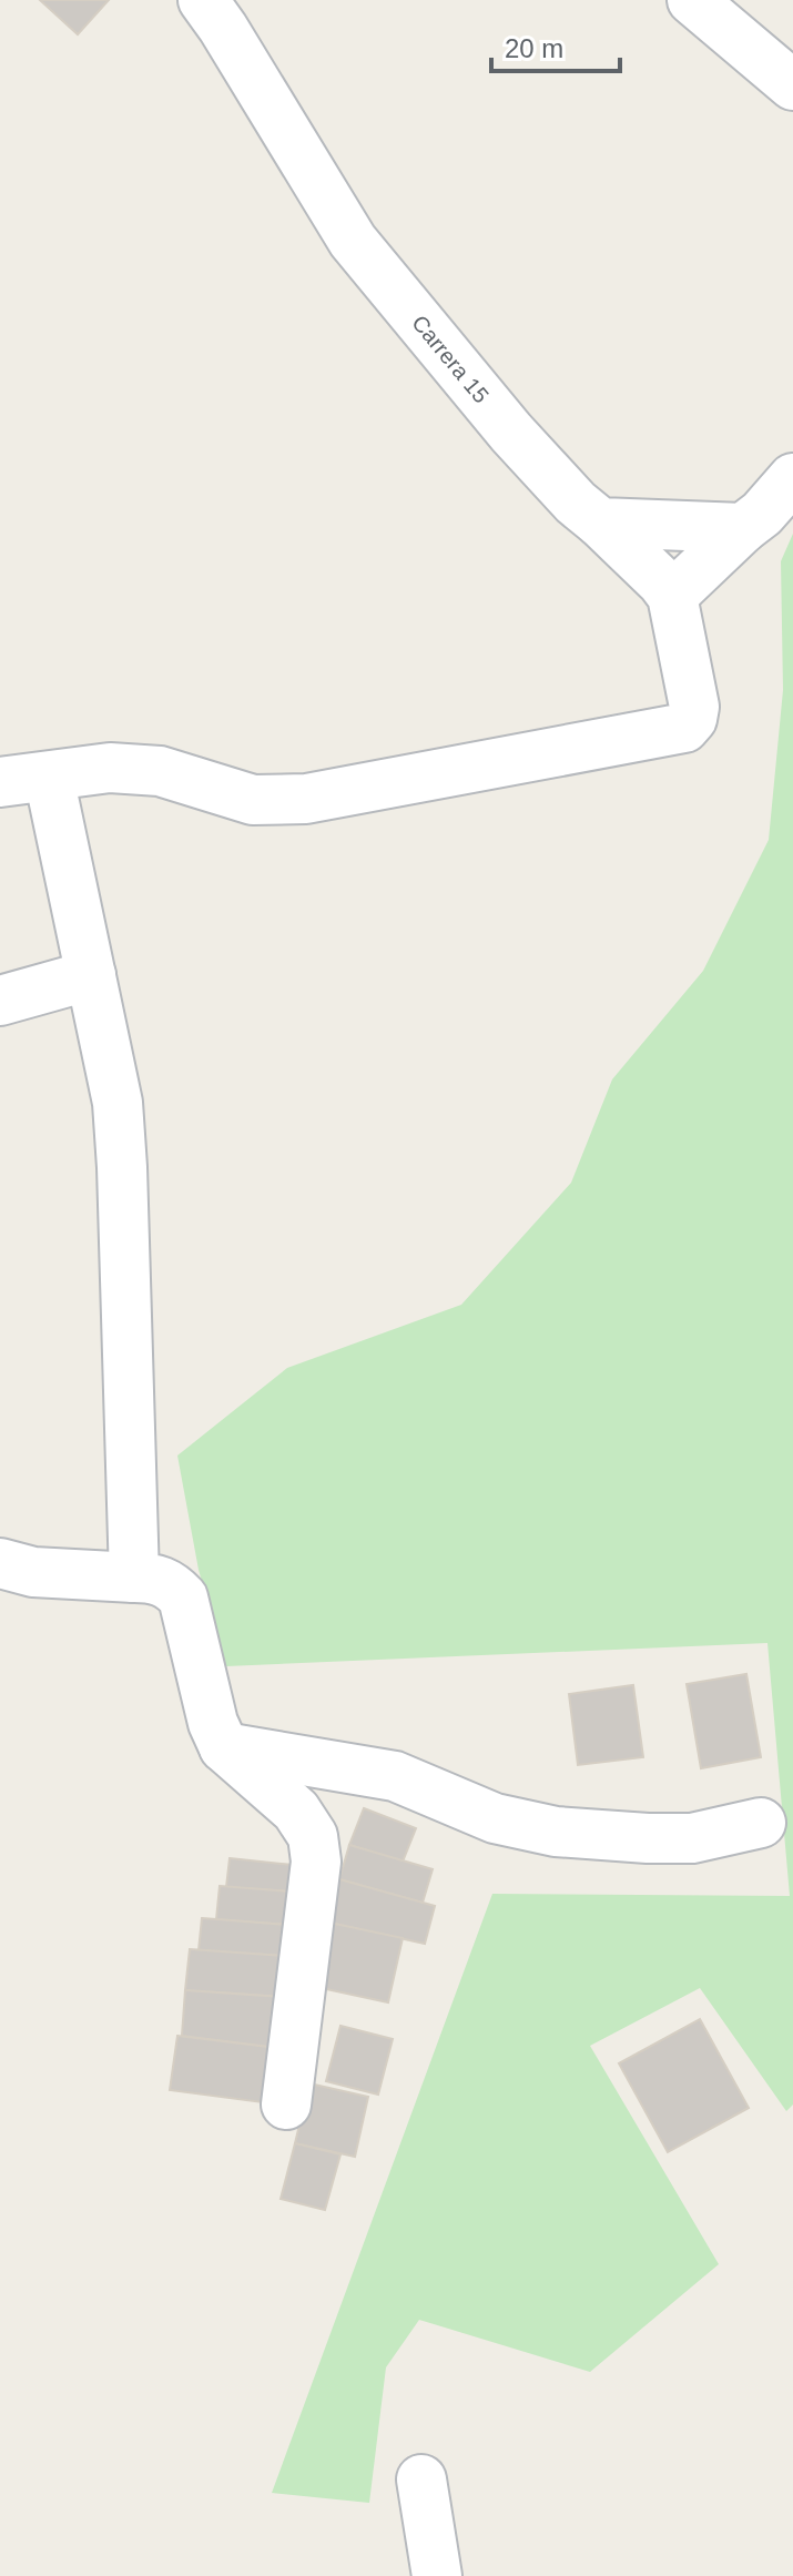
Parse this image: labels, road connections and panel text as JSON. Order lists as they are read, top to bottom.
{
  "streets": {
    "street": ["Carrera 15"]
  },
  "scale_bar": "20 m"
}
